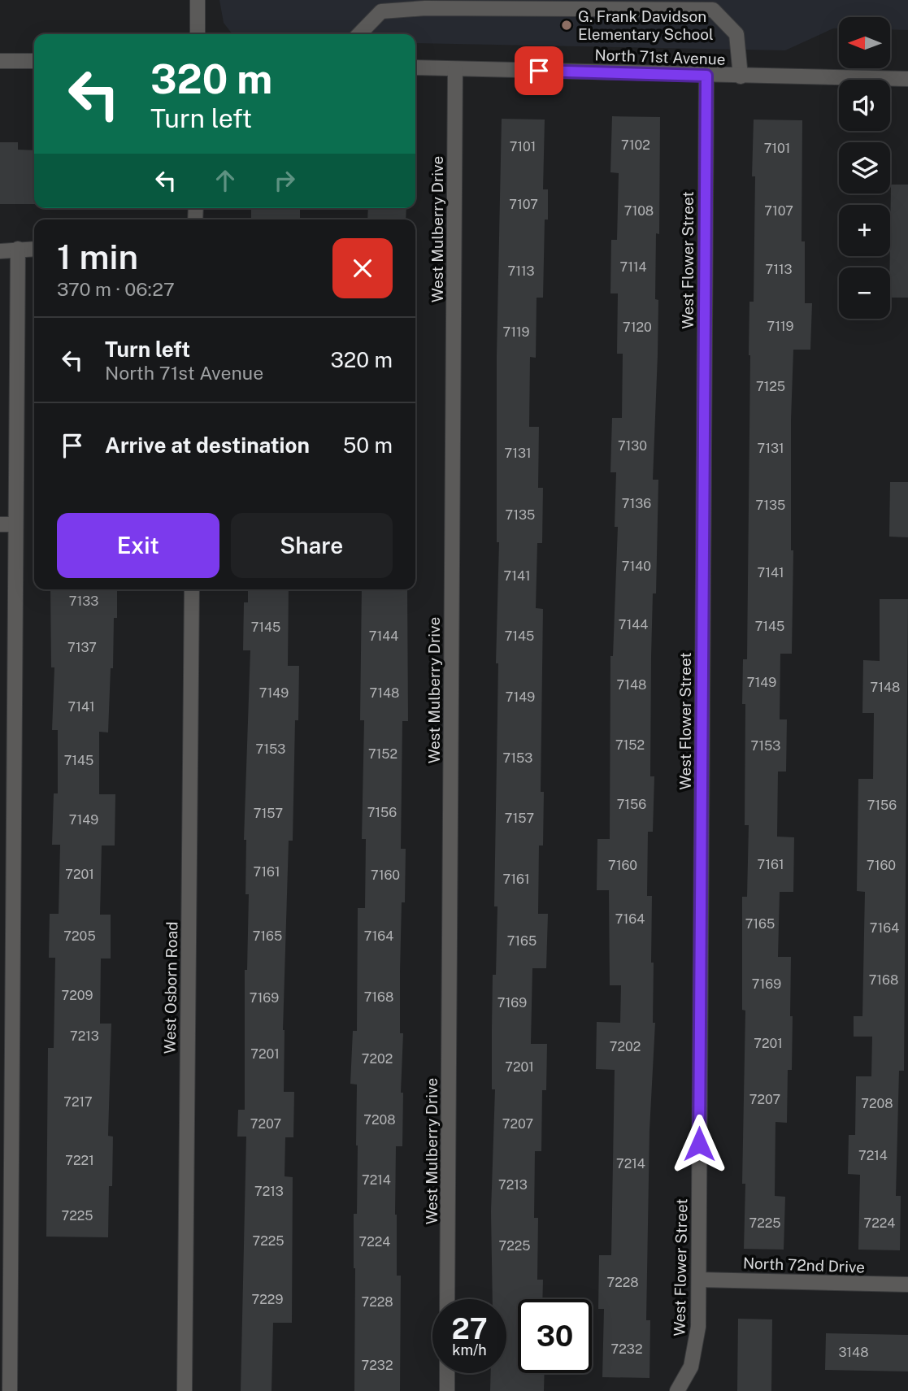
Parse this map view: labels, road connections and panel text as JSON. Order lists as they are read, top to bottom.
{
  "streets": {
    "street": [
      "North 71st Avenue",
      "West Mulberry Drive",
      "West Flower Street",
      "West Osborn Road",
      "North 72nd Drive"
    ]
  },
  "crossings": [
    ["North 71st Avenue", "West Mulberry Drive"],
    ["North 71st Avenue", "West Flower Street"],
    ["West Flower Street", "North 72nd Drive"]
  ],
  "places": ["G. Frank Davidson Elementary School"],
  "house_numbers": [
    "7102",
    "7101",
    "7101",
    "7107",
    "7108",
    "7107",
    "7114",
    "7113",
    "7113",
    "7119",
    "7120",
    "7119",
    "7125",
    "7130",
    "7131",
    "7131",
    "7136",
    "7135",
    "7135",
    "7140",
    "7141",
    "7141",
    "7133",
    "7144",
    "7145",
    "7145",
    "7144",
    "7145",
    "7137",
    "7149",
    "7148",
    "7148",
    "7149",
    "7148",
    "7149",
    "7141",
    "7152",
    "7153",
    "7153",
    "7152",
    "7153",
    "7145",
    "7156",
    "7156",
    "7156",
    "7157",
    "7157",
    "7149",
    "7161",
    "7160",
    "7160",
    "7161",
    "7201",
    "7160",
    "7161",
    "7164",
    "7165",
    "7164",
    "7205",
    "7165",
    "7164",
    "7165",
    "7168",
    "7169",
    "7209",
    "7168",
    "7169",
    "7169",
    "7213",
    "7201",
    "7202",
    "7201",
    "7202",
    "7201",
    "7207",
    "7217",
    "7208",
    "7208",
    "7207",
    "7207",
    "7214",
    "7221",
    "7214",
    "7214",
    "7213",
    "7213",
    "7225",
    "7225",
    "7224",
    "7225",
    "7224",
    "7225",
    "7228",
    "7229",
    "7228",
    "7232",
    "3148",
    "7232"
  ],
  "north": "left",
  "page": {
    "map_buttons": ["+", "−"],
    "turn": ["320 m", "Turn left"],
    "heading": ["1 min", "370 m · 06:27"],
    "list": [
      {
        "name": "Turn left",
        "note": "North 71st Avenue",
        "value": "320 m"
      },
      {
        "name": "Arrive at destination",
        "value": "50 m"
      }
    ],
    "buttons": ["Exit", "Share"],
    "speed": "27 km/h",
    "limit": "30"
  }
}
